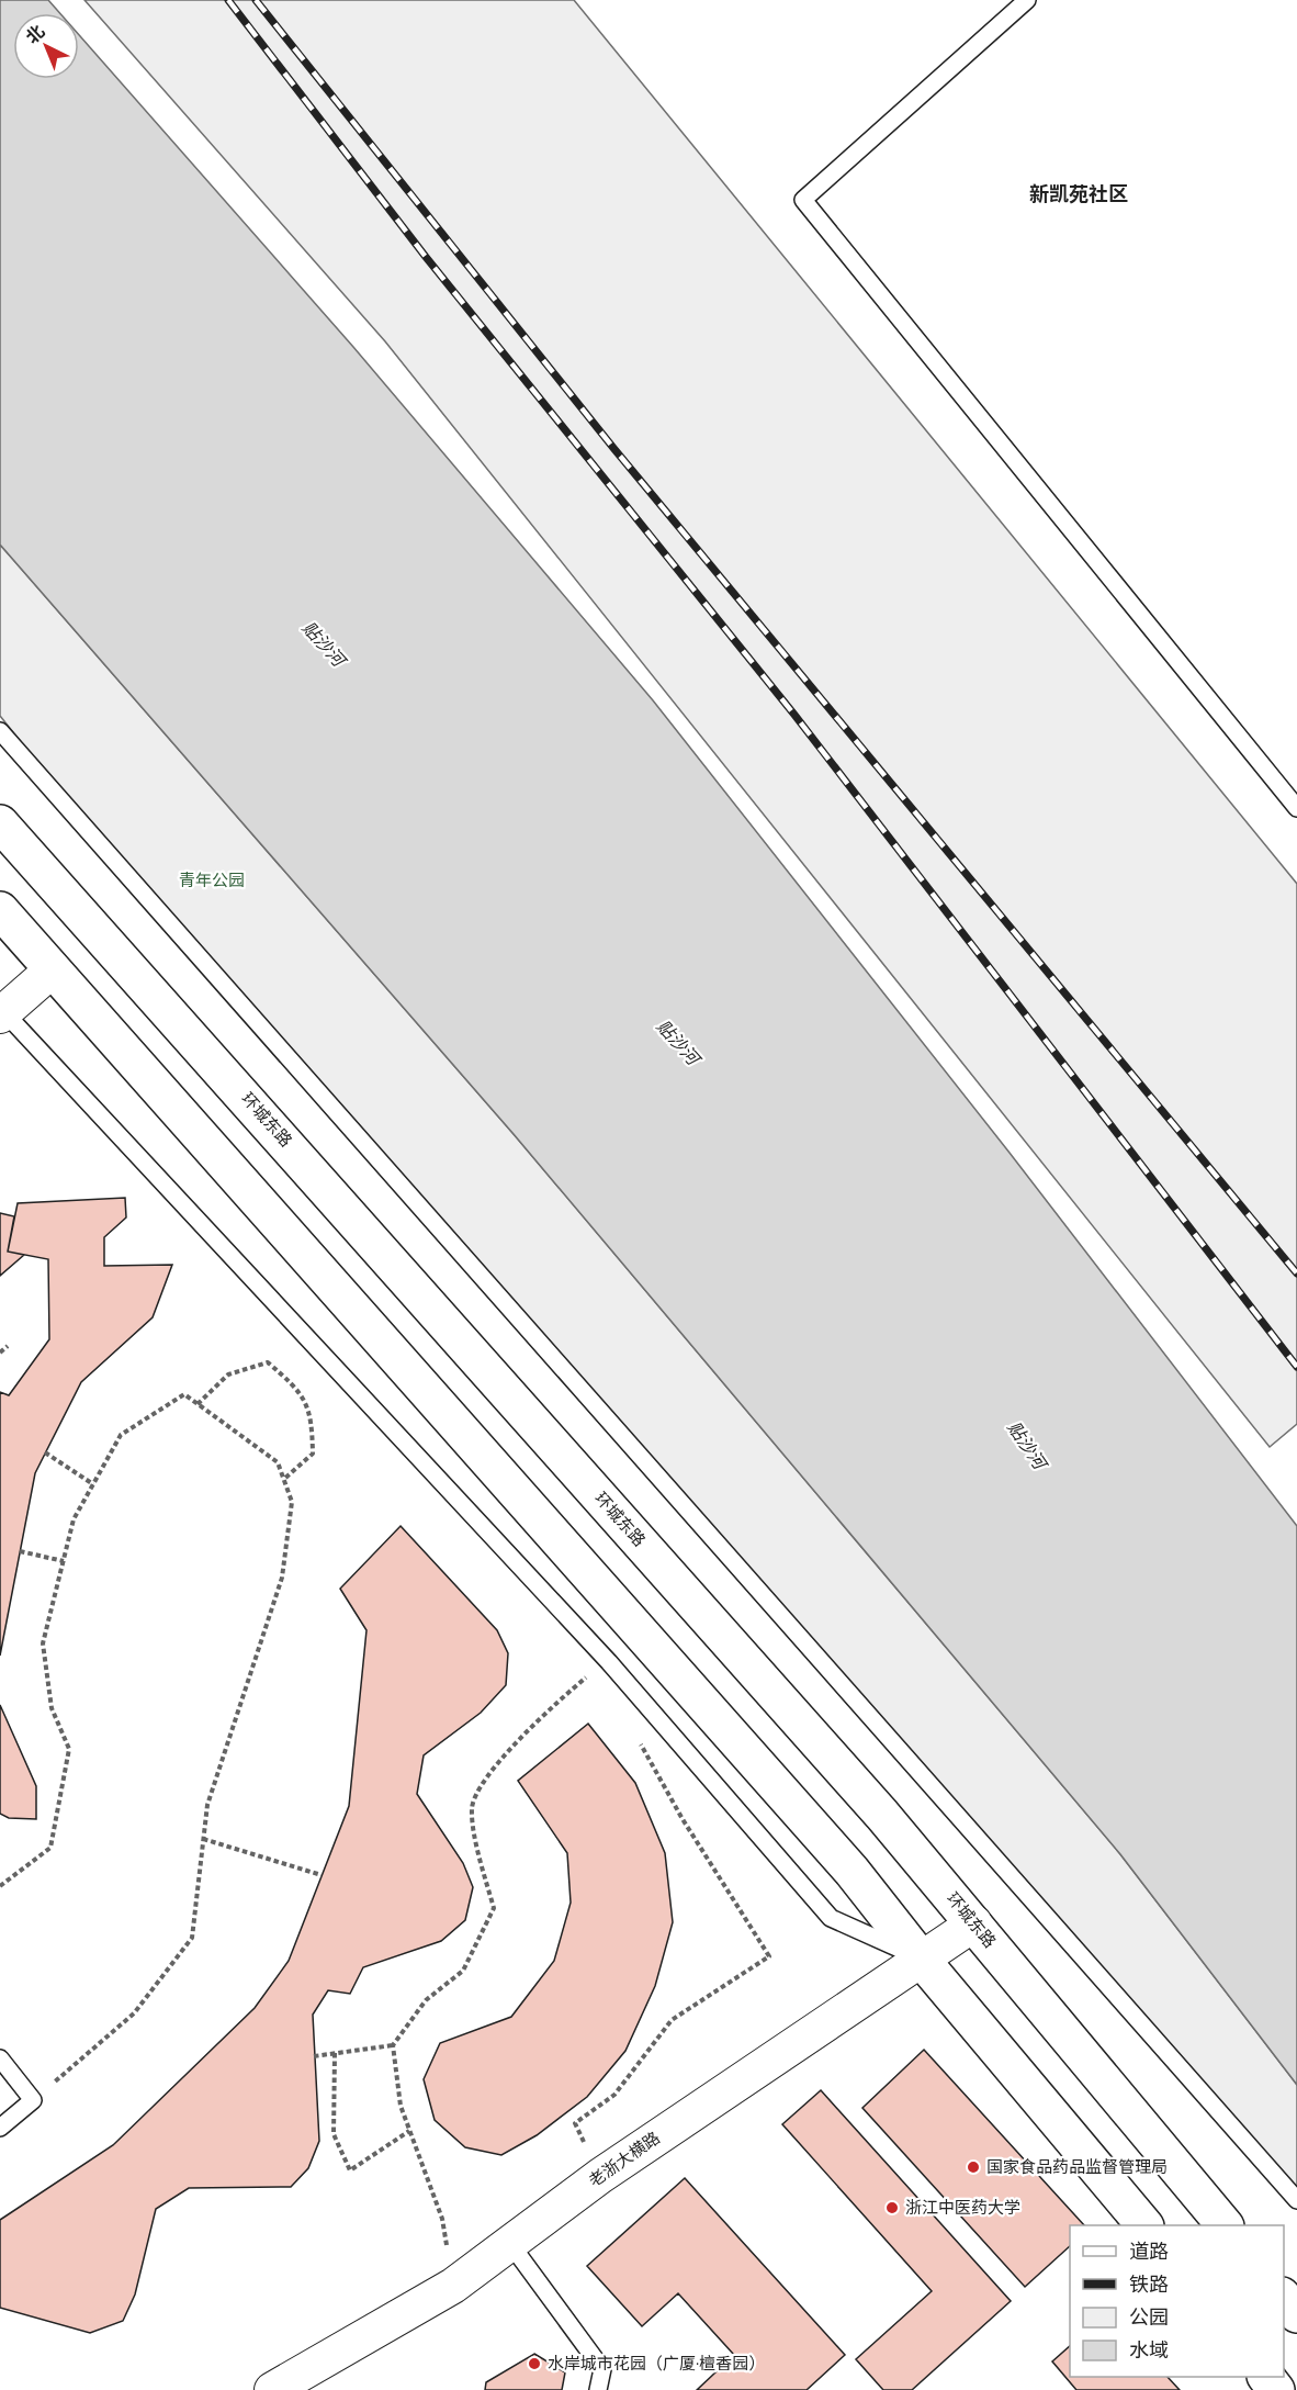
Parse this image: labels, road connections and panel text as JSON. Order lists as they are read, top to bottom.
{
  "streets": {
    "main road": ["环城东路"],
    "street": ["老浙大横路"]
  },
  "crossings": [
    ["环城东路", "老浙大横路"]
  ],
  "districts": ["新凯苑社区"],
  "water": ["贴沙河"],
  "parks": ["青年公园"],
  "places": ["国家食品药品监督管理局", "浙江中医药大学", "水岸城市花园（广厦·檀香园）"],
  "legend": [
    "道路",
    "铁路",
    "公园",
    "水域"
  ],
  "north": "top left"
}
